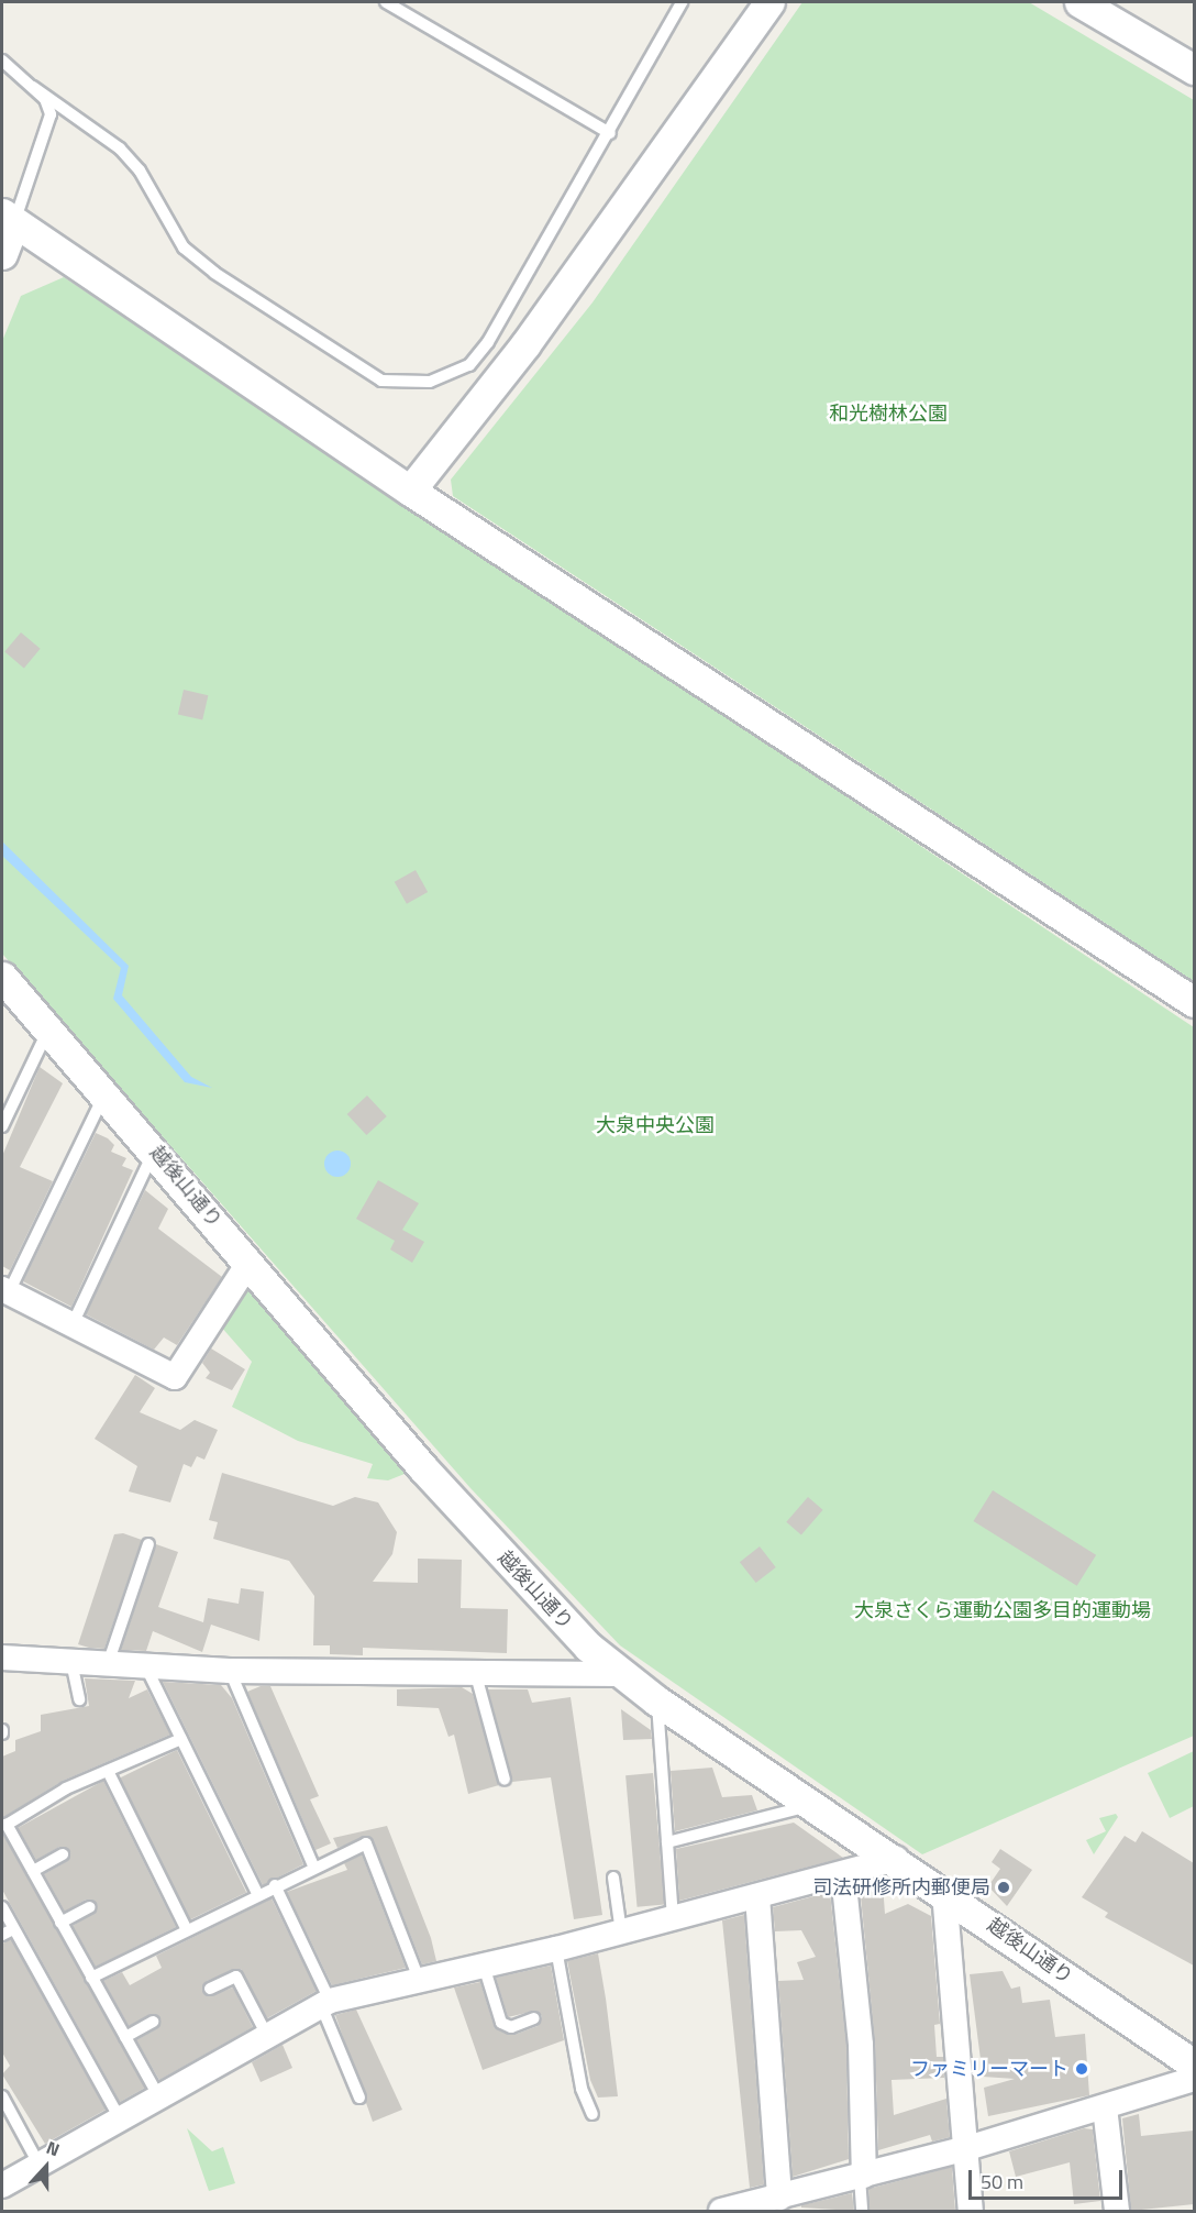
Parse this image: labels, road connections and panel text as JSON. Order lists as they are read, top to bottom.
{
  "streets": {
    "street": ["越後山通り"]
  },
  "parks": ["和光樹林公園", "大泉中央公園", "大泉さくら運動公園多目的運動場"],
  "places": ["司法研修所内郵便局", "ファミリーマート"],
  "scale_bar": "50 m",
  "north": "top"
}
